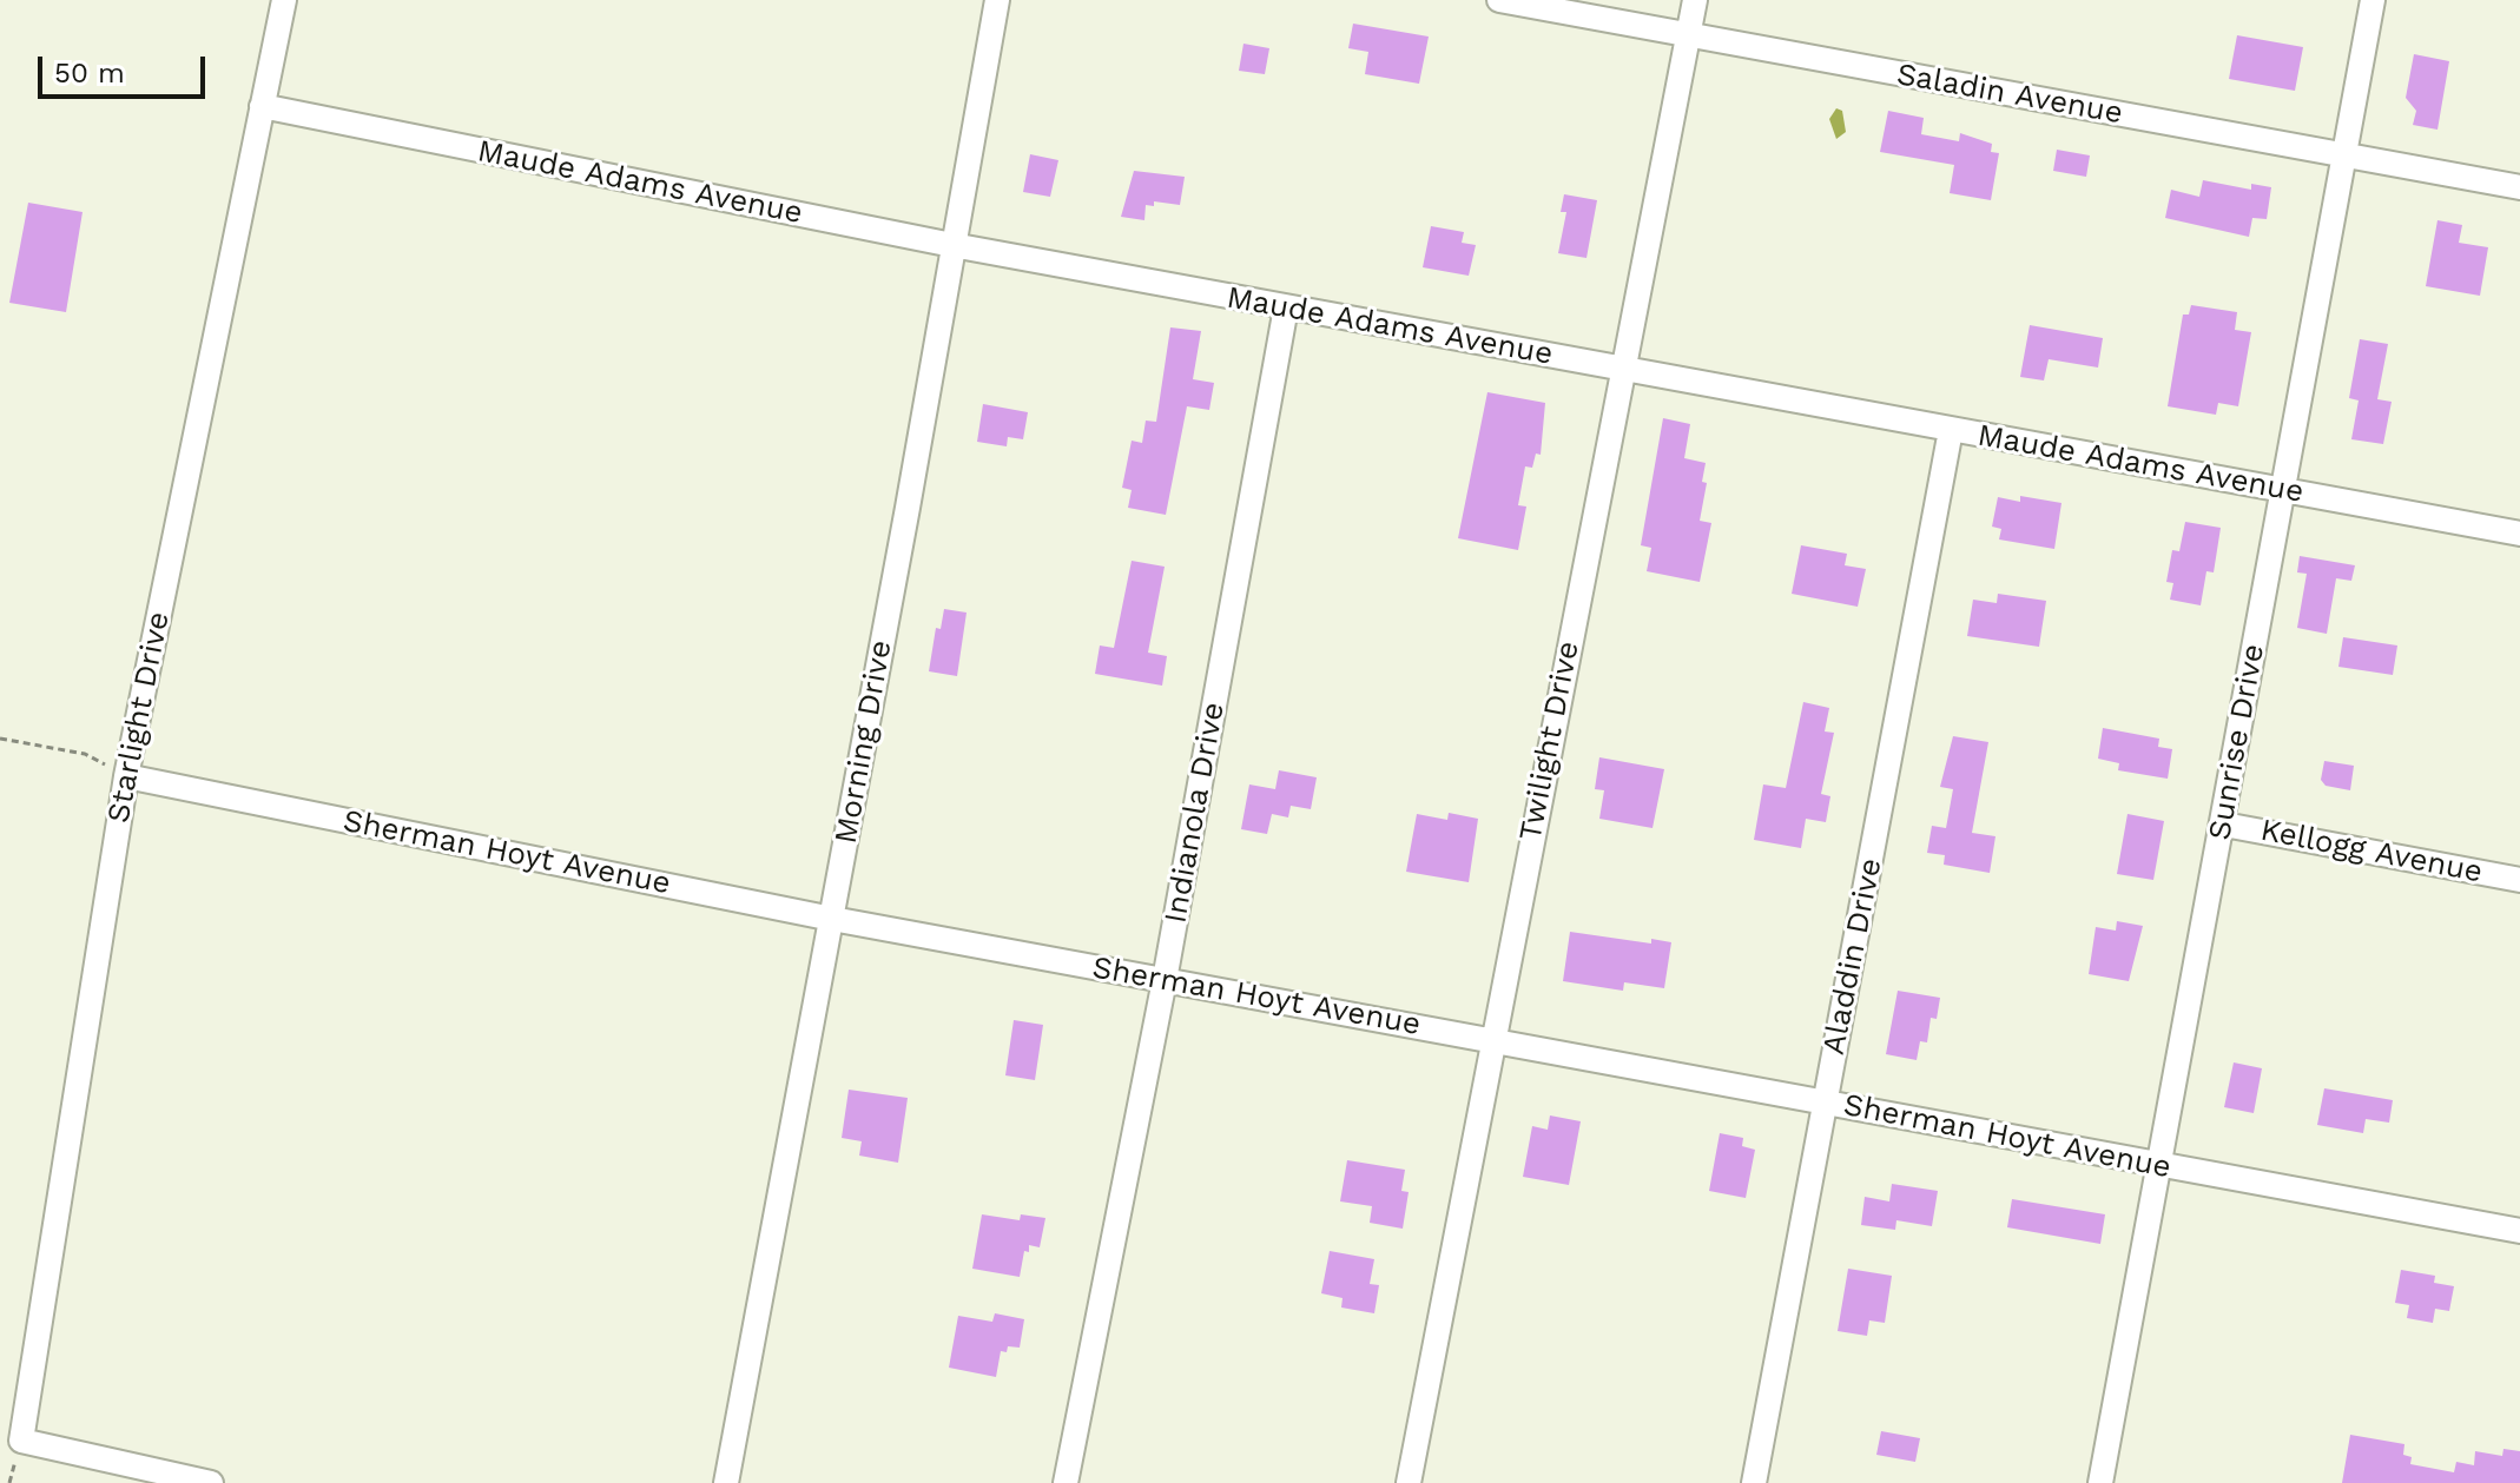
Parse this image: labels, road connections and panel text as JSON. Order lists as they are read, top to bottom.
{
  "streets": {
    "street": [
      "Saladin Avenue",
      "Maude Adams Avenue",
      "Starlight Drive",
      "Twilight Drive",
      "Morning Drive",
      "Sunrise Drive",
      "Indianola Drive",
      "Kellogg Avenue",
      "Sherman Hoyt Avenue",
      "Aladdin Drive"
    ]
  },
  "crossings": [
    ["Saladin Avenue", "Twilight Drive"],
    ["Saladin Avenue", "Sunrise Drive"],
    ["Maude Adams Avenue", "Starlight Drive"],
    ["Maude Adams Avenue", "Twilight Drive"],
    ["Maude Adams Avenue", "Morning Drive"],
    ["Maude Adams Avenue", "Sunrise Drive"],
    ["Maude Adams Avenue", "Indianola Drive"],
    ["Maude Adams Avenue", "Aladdin Drive"],
    ["Starlight Drive", "Sherman Hoyt Avenue"],
    ["Twilight Drive", "Sherman Hoyt Avenue"],
    ["Morning Drive", "Sherman Hoyt Avenue"],
    ["Sunrise Drive", "Kellogg Avenue"],
    ["Sunrise Drive", "Sherman Hoyt Avenue"],
    ["Indianola Drive", "Sherman Hoyt Avenue"],
    ["Sherman Hoyt Avenue", "Aladdin Drive"]
  ],
  "scale_bar": "50 m"
}
